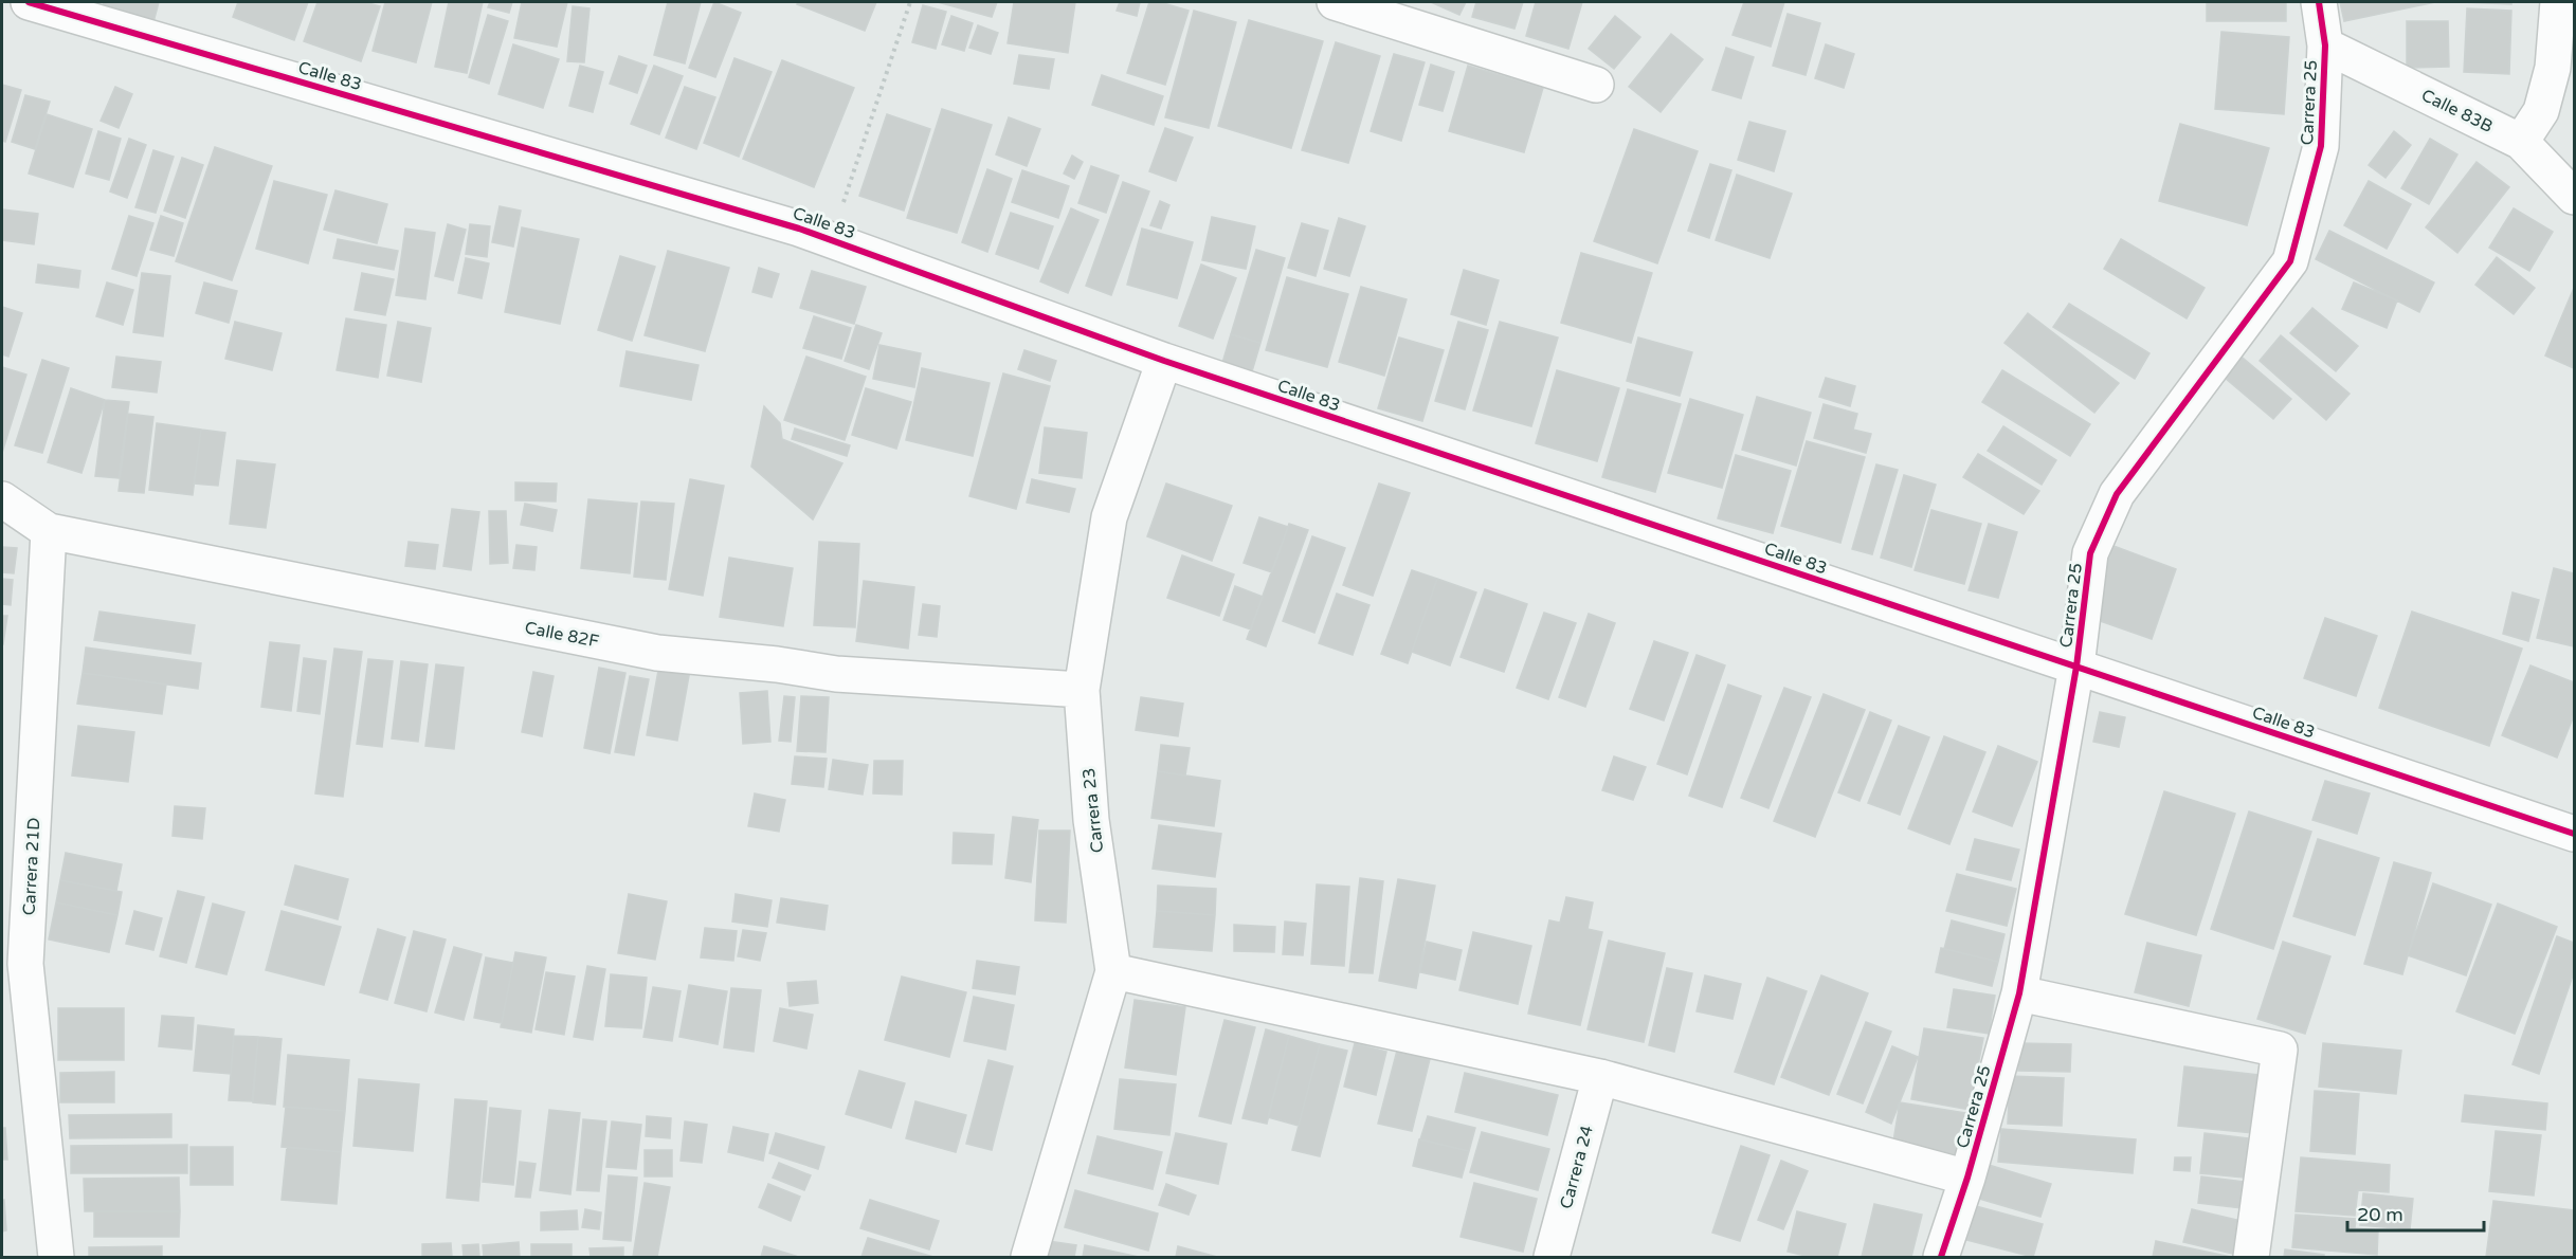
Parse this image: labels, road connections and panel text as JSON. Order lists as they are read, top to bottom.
{
  "streets": {
    "street": [
      "Calle 83",
      "Carrera 25",
      "Calle 83B",
      "Calle 82F",
      "Carrera 23",
      "Carrera 21D",
      "Carrera 24"
    ]
  },
  "crossings": [
    ["Calle 83", "Carrera 25"],
    ["Calle 83", "Carrera 23"],
    ["Carrera 25", "Calle 83B"],
    ["Calle 82F", "Carrera 23"],
    ["Calle 82F", "Carrera 21D"]
  ],
  "scale_bar": "20 m"
}
